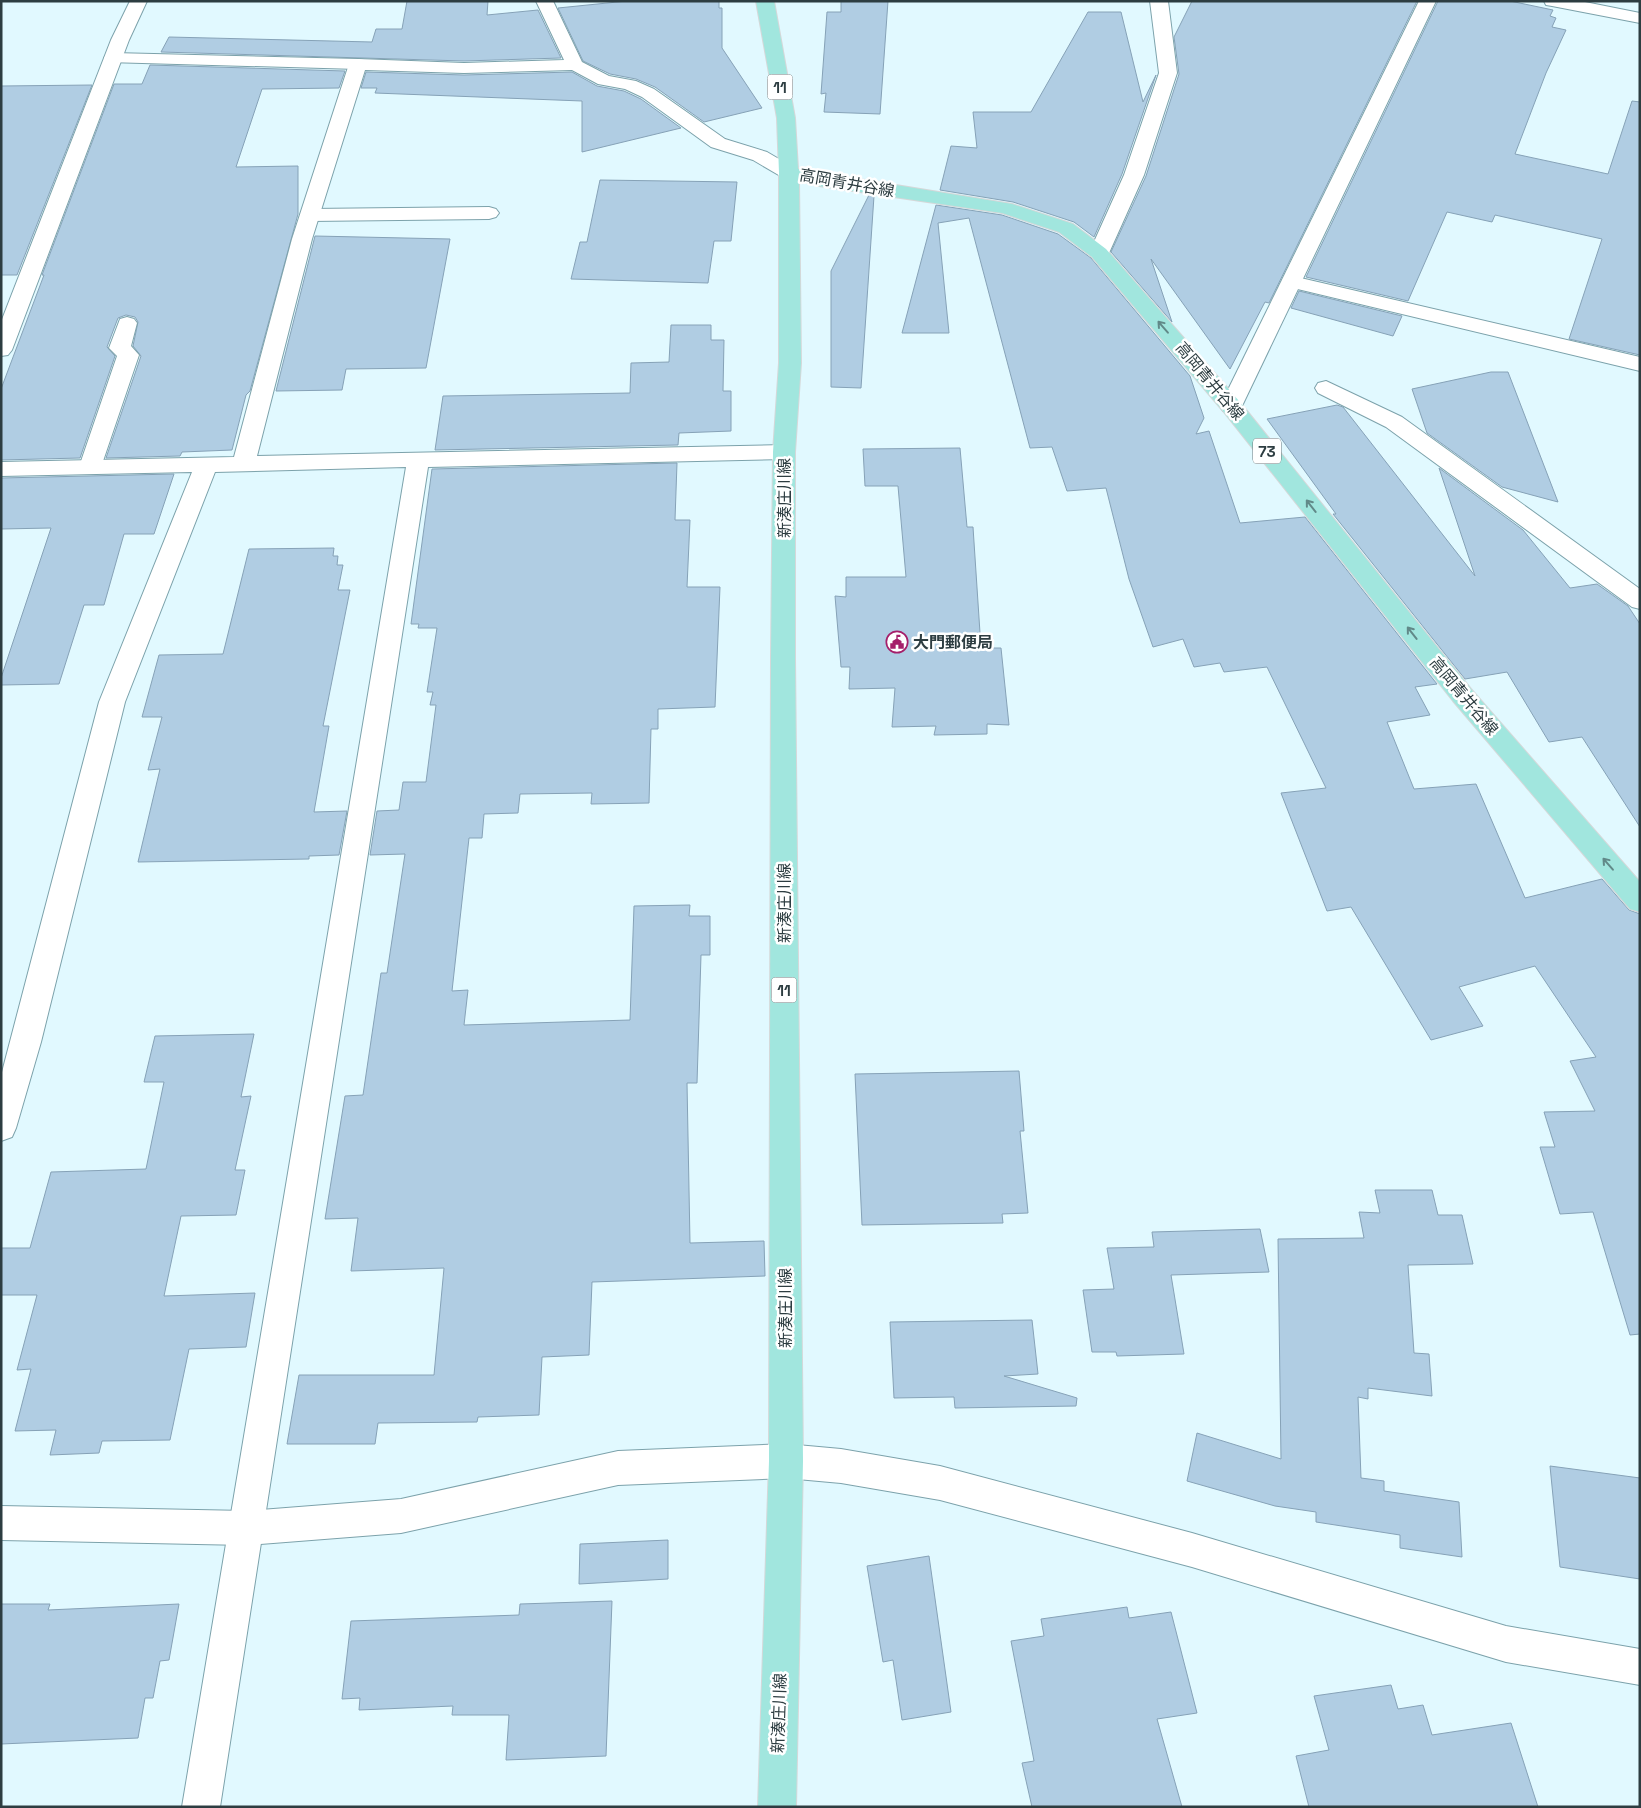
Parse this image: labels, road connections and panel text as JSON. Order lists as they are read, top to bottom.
{
  "streets": {
    "main road": [
      "11",
      "高岡青井谷線",
      "73",
      "新湊庄川線"
    ]
  },
  "crossings": [
    ["高岡青井谷線", "新湊庄川線"]
  ],
  "one_way": ["高岡青井谷線"],
  "places": {
    "public building": ["大門郵便局"]
  }
}
